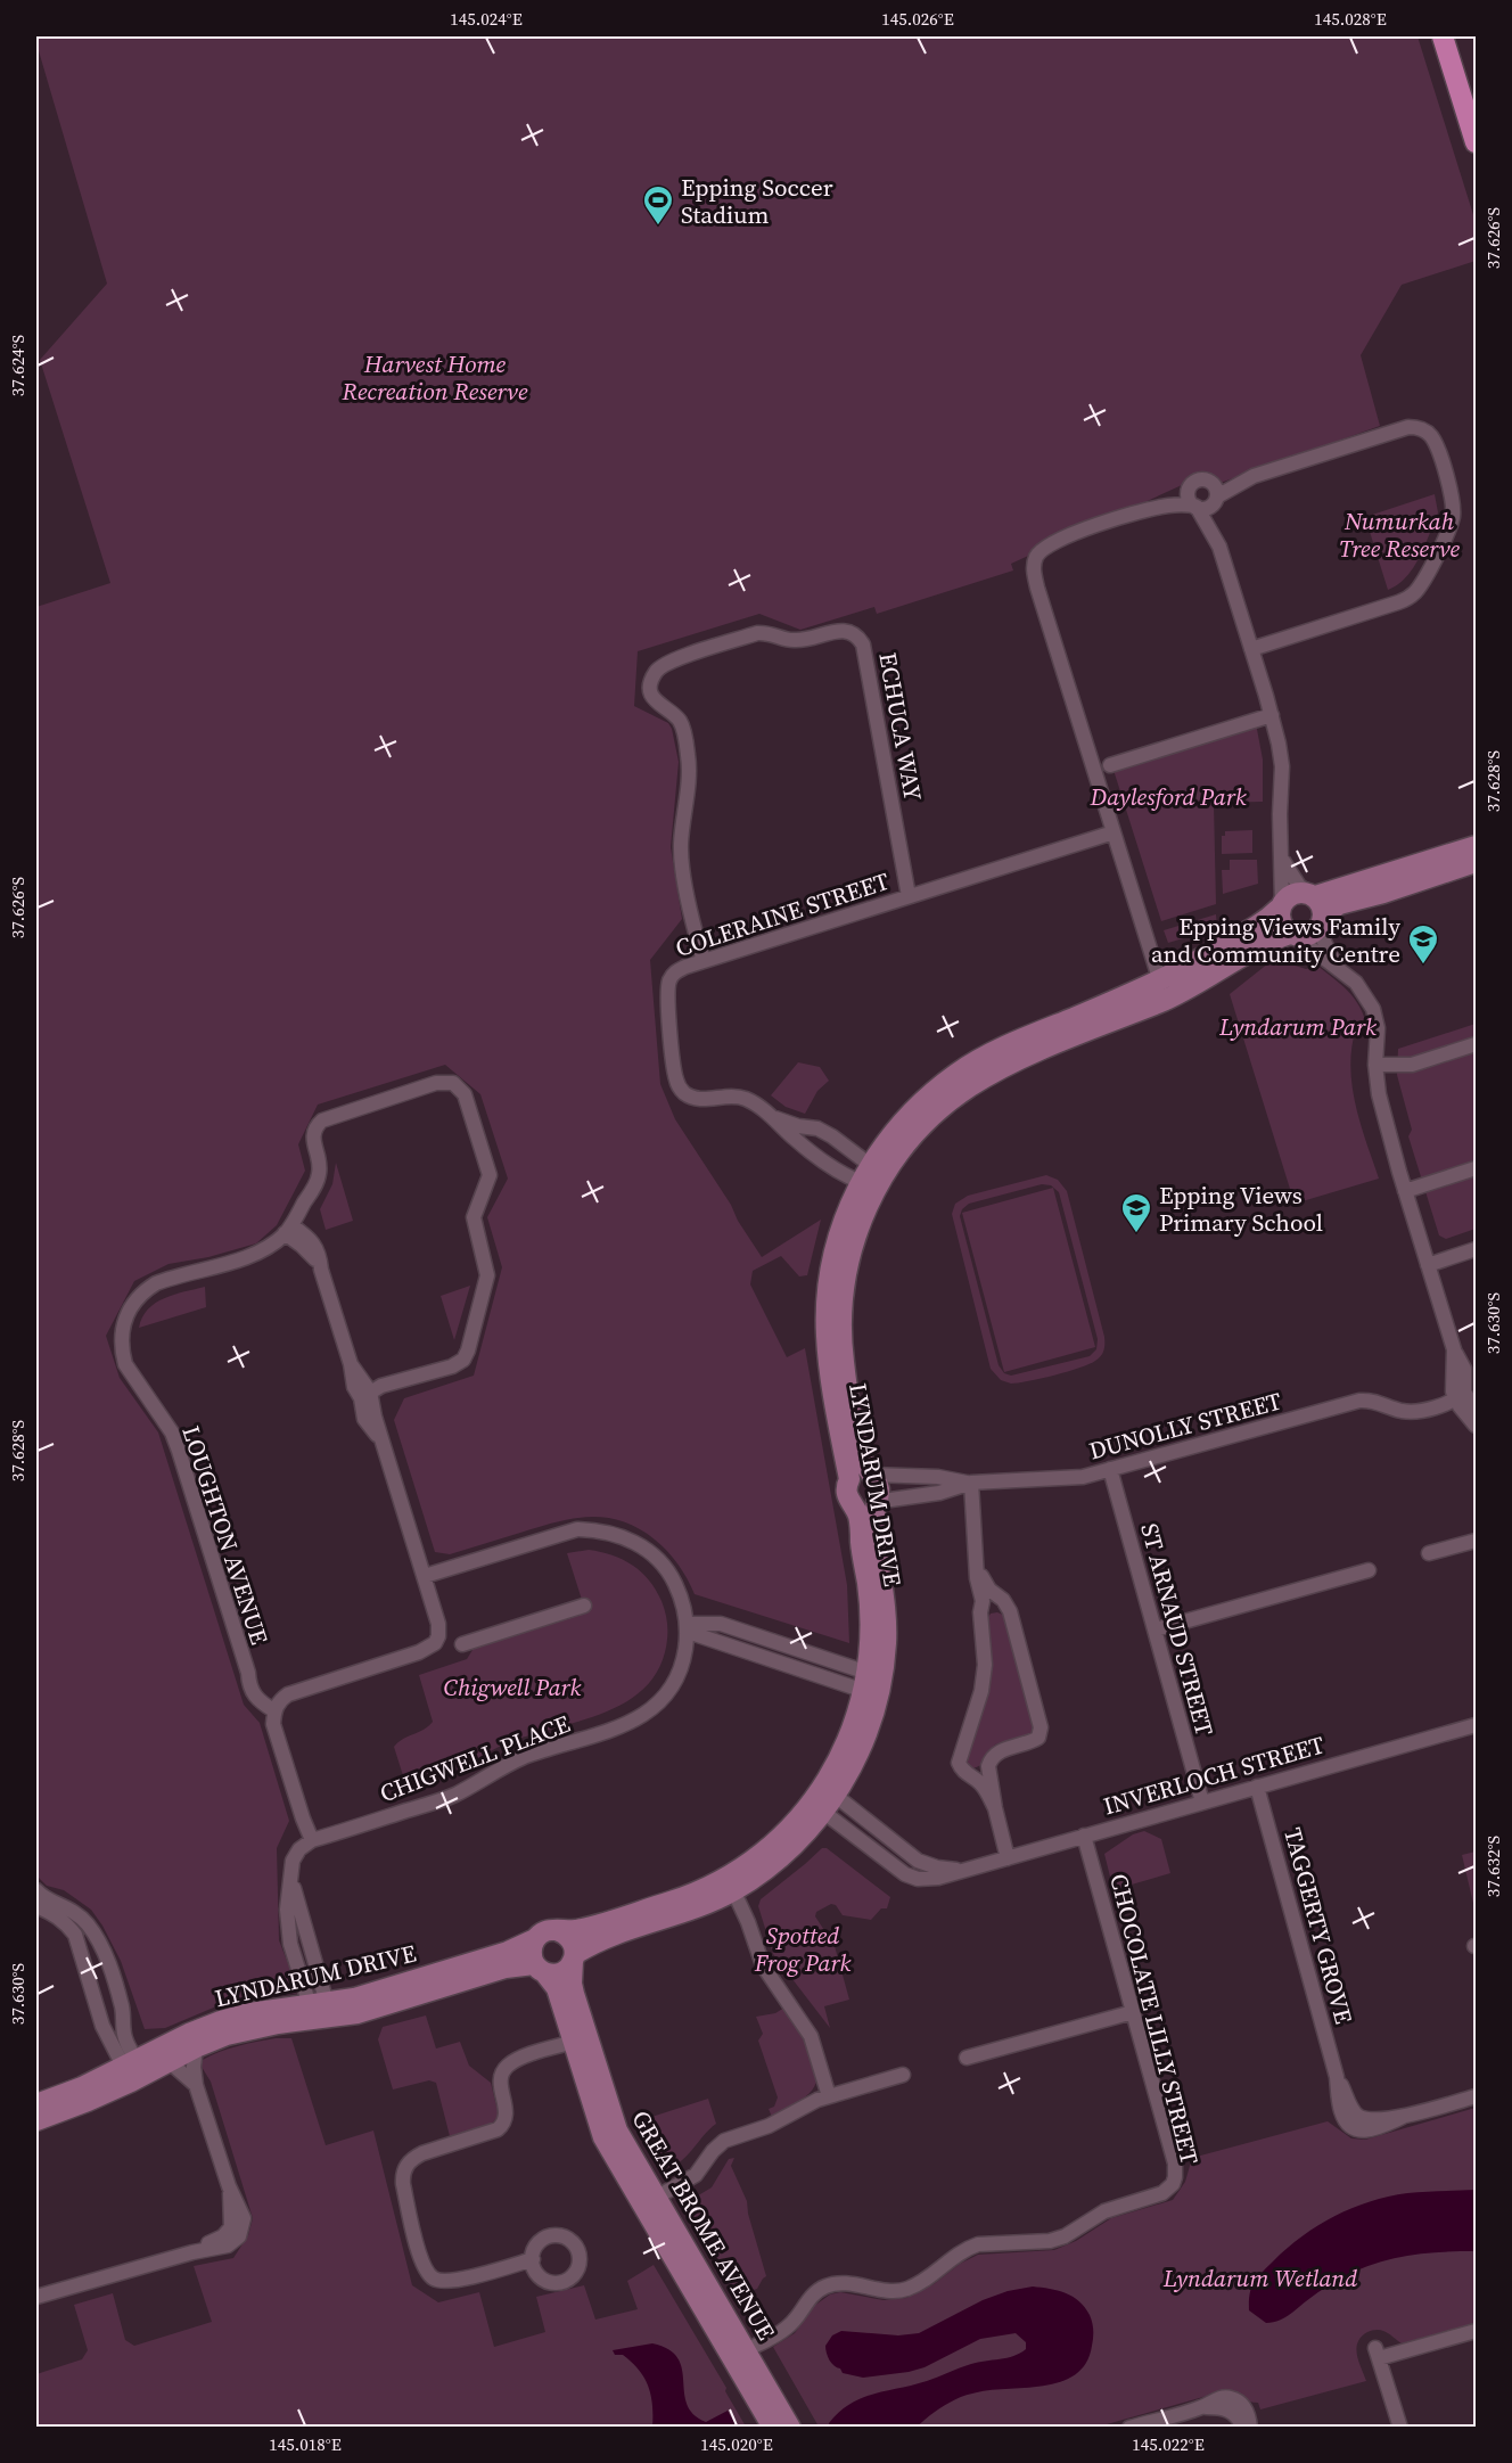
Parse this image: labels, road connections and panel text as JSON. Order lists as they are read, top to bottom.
{
  "streets": {
    "street": [
      "ECHUCA WAY",
      "COLERAINE STREET",
      "DUNOLLY STREET",
      "LYNDARUM DRIVE",
      "LOUGHTON AVENUE",
      "ST ARNAUD STREET",
      "CHIGWELL PLACE",
      "INVERLOCH STREET",
      "TAGGERTY GROVE",
      "CHOCOLATE LILLY STREET",
      "GREAT BROME AVENUE"
    ]
  },
  "crossings": [
    ["ECHUCA WAY", "COLERAINE STREET"],
    ["COLERAINE STREET", "LYNDARUM DRIVE"],
    ["DUNOLLY STREET", "LYNDARUM DRIVE"],
    ["DUNOLLY STREET", "ST ARNAUD STREET"],
    ["LYNDARUM DRIVE", "INVERLOCH STREET"],
    ["LYNDARUM DRIVE", "GREAT BROME AVENUE"],
    ["ST ARNAUD STREET", "INVERLOCH STREET"],
    ["INVERLOCH STREET", "TAGGERTY GROVE"],
    ["INVERLOCH STREET", "CHOCOLATE LILLY STREET"],
    ["CHOCOLATE LILLY STREET", "GREAT BROME AVENUE"]
  ],
  "parks": [
    "Harvest Home Recreation Reserve",
    "Numurkah Tree Reserve",
    "Daylesford Park",
    "Lyndarum Park",
    "Chigwell Park",
    "Spotted Frog Park",
    "Lyndarum Wetland"
  ],
  "places": {
    "sports": ["Epping Soccer Stadium"],
    "school or university": ["Epping Views Family and Community Centre", "Epping Views Primary School"]
  },
  "coordinates": [
    "145.024°E",
    "145.026°E",
    "145.028°E",
    "37.626°S",
    "37.624°S",
    "37.628°S",
    "37.630°S",
    "37.632°S",
    "145.018°E",
    "145.020°E",
    "145.022°E"
  ]
}
